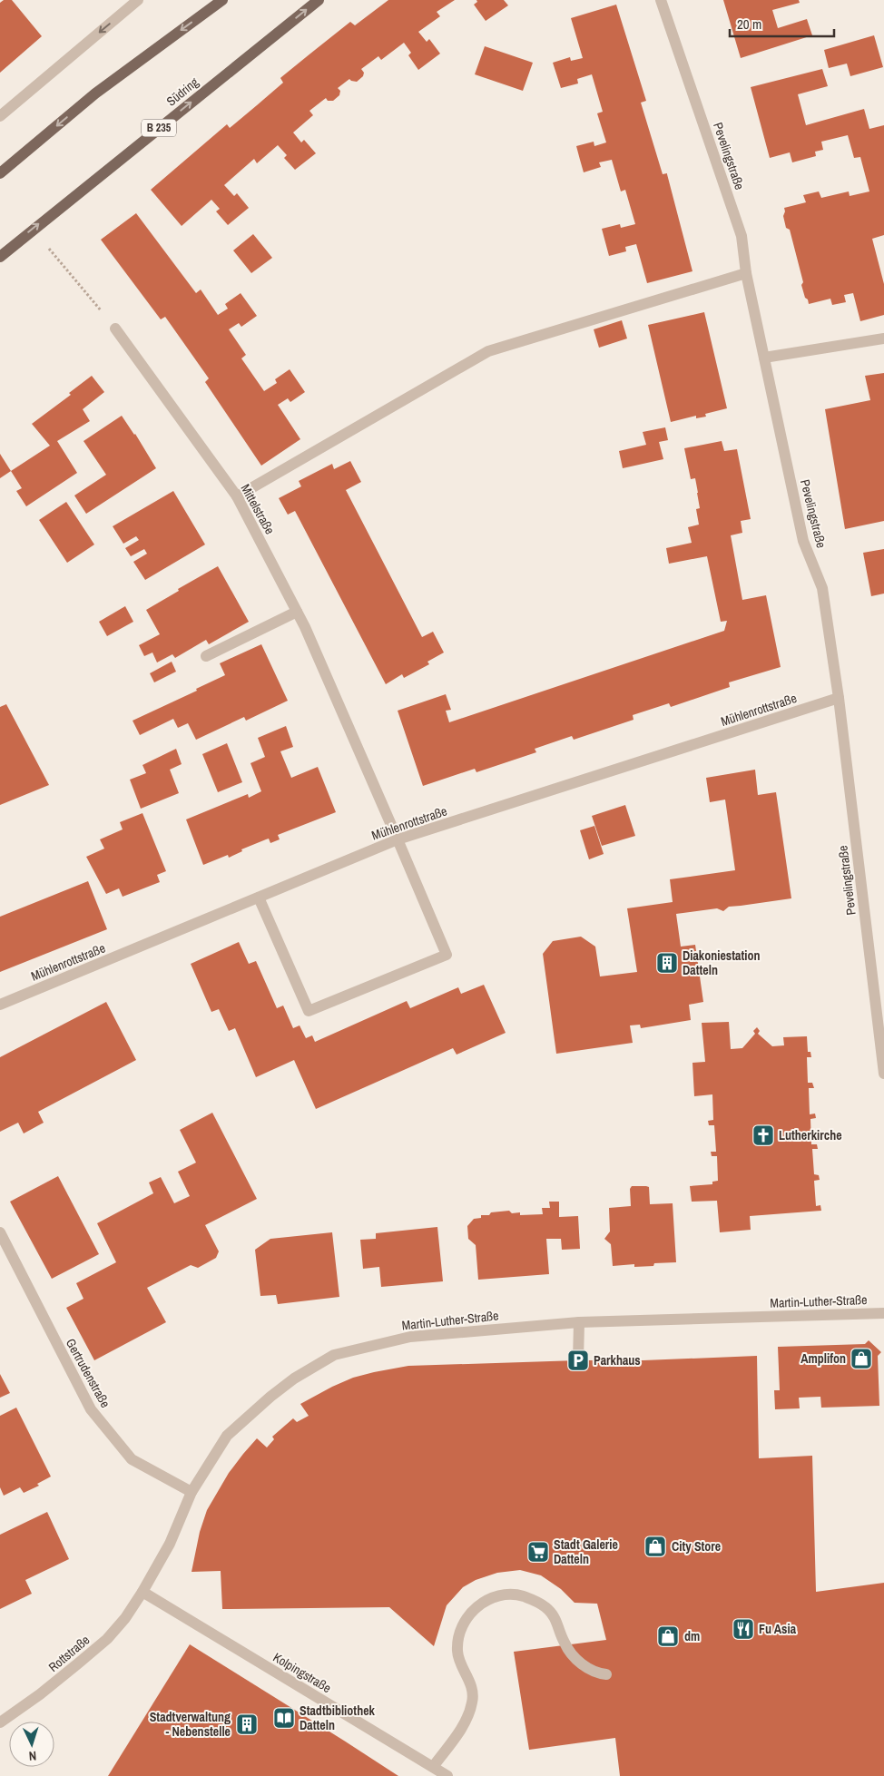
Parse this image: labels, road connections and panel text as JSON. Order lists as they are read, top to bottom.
{
  "streets": {
    "main road": ["Südring", "B 235"],
    "street": [
      "Pevelingstraße",
      "Mittelstraße",
      "Mühlenrottstraße",
      "Martin-Luther-Straße",
      "Gertrudenstraße",
      "Rottstraße",
      "Kolpingstraße"
    ]
  },
  "crossings": [
    ["Pevelingstraße", "Mühlenrottstraße"],
    ["Mittelstraße", "Mühlenrottstraße"],
    ["Martin-Luther-Straße", "Gertrudenstraße"],
    ["Martin-Luther-Straße", "Rottstraße"],
    ["Martin-Luther-Straße", "Kolpingstraße"],
    ["Rottstraße", "Kolpingstraße"]
  ],
  "places": {
    "building": ["Diakoniestation Datteln", "Stadtverwaltung - Nebenstelle"],
    "church": ["Lutherkirche"],
    "shop": ["Amplifon", "City Store", "dm"],
    "parking": ["Parkhaus"],
    "supermarket": ["Stadt Galerie Datteln"],
    "restaurant": ["Fu Asia"],
    "library": ["Stadtbibliothek Datteln"]
  },
  "scale_bar": "20 m",
  "north": "bottom"
}
